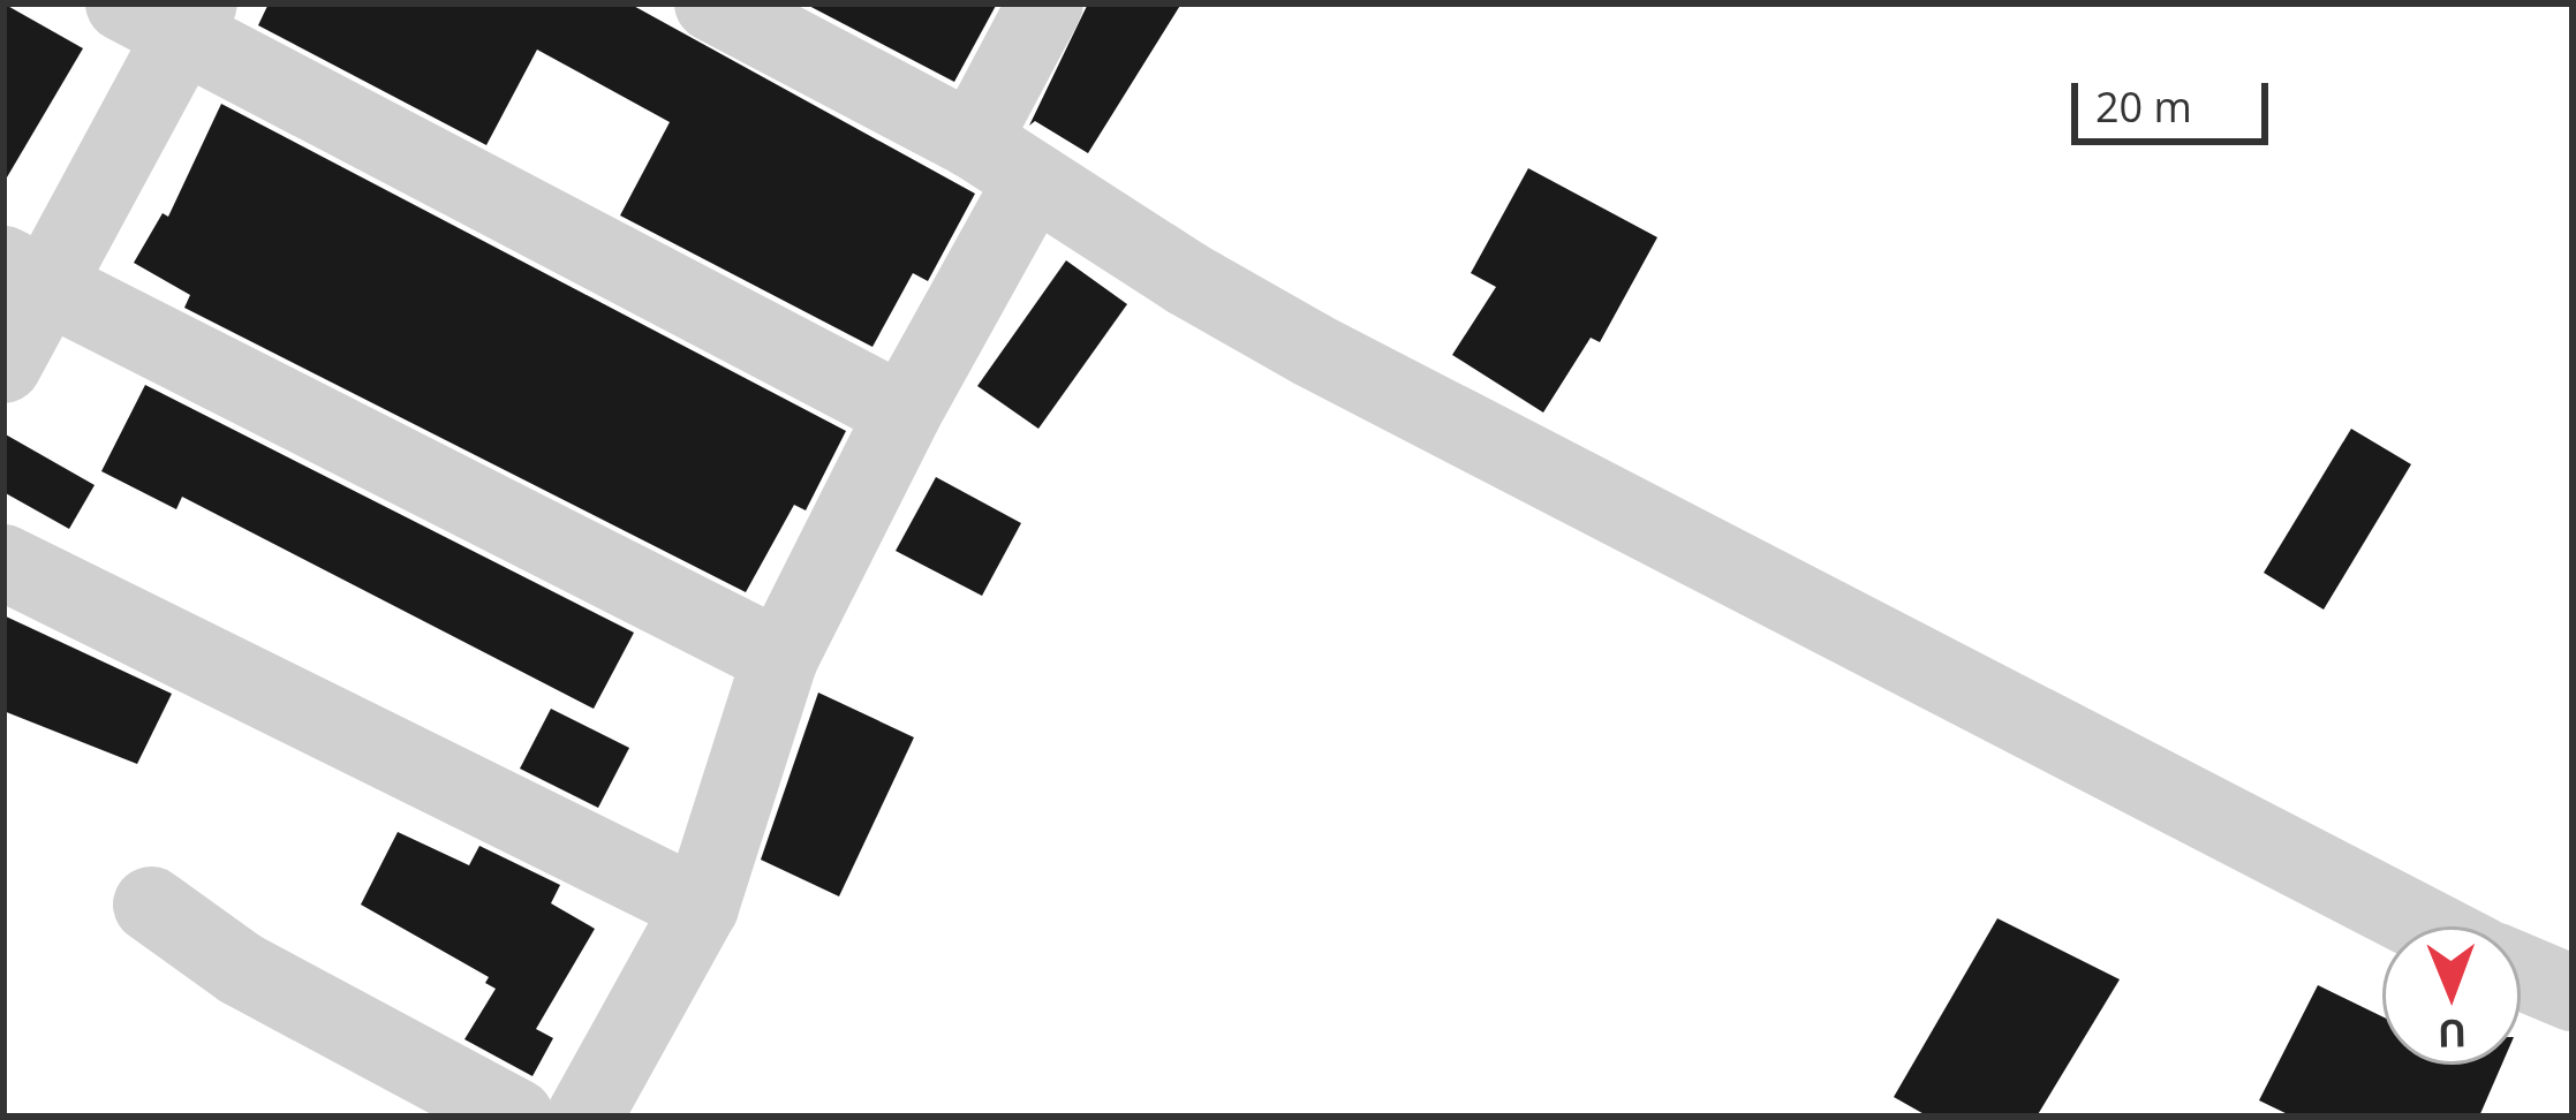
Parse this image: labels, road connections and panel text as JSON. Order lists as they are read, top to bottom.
{
  "scale_bar": "20 m",
  "north": "bottom"
}
